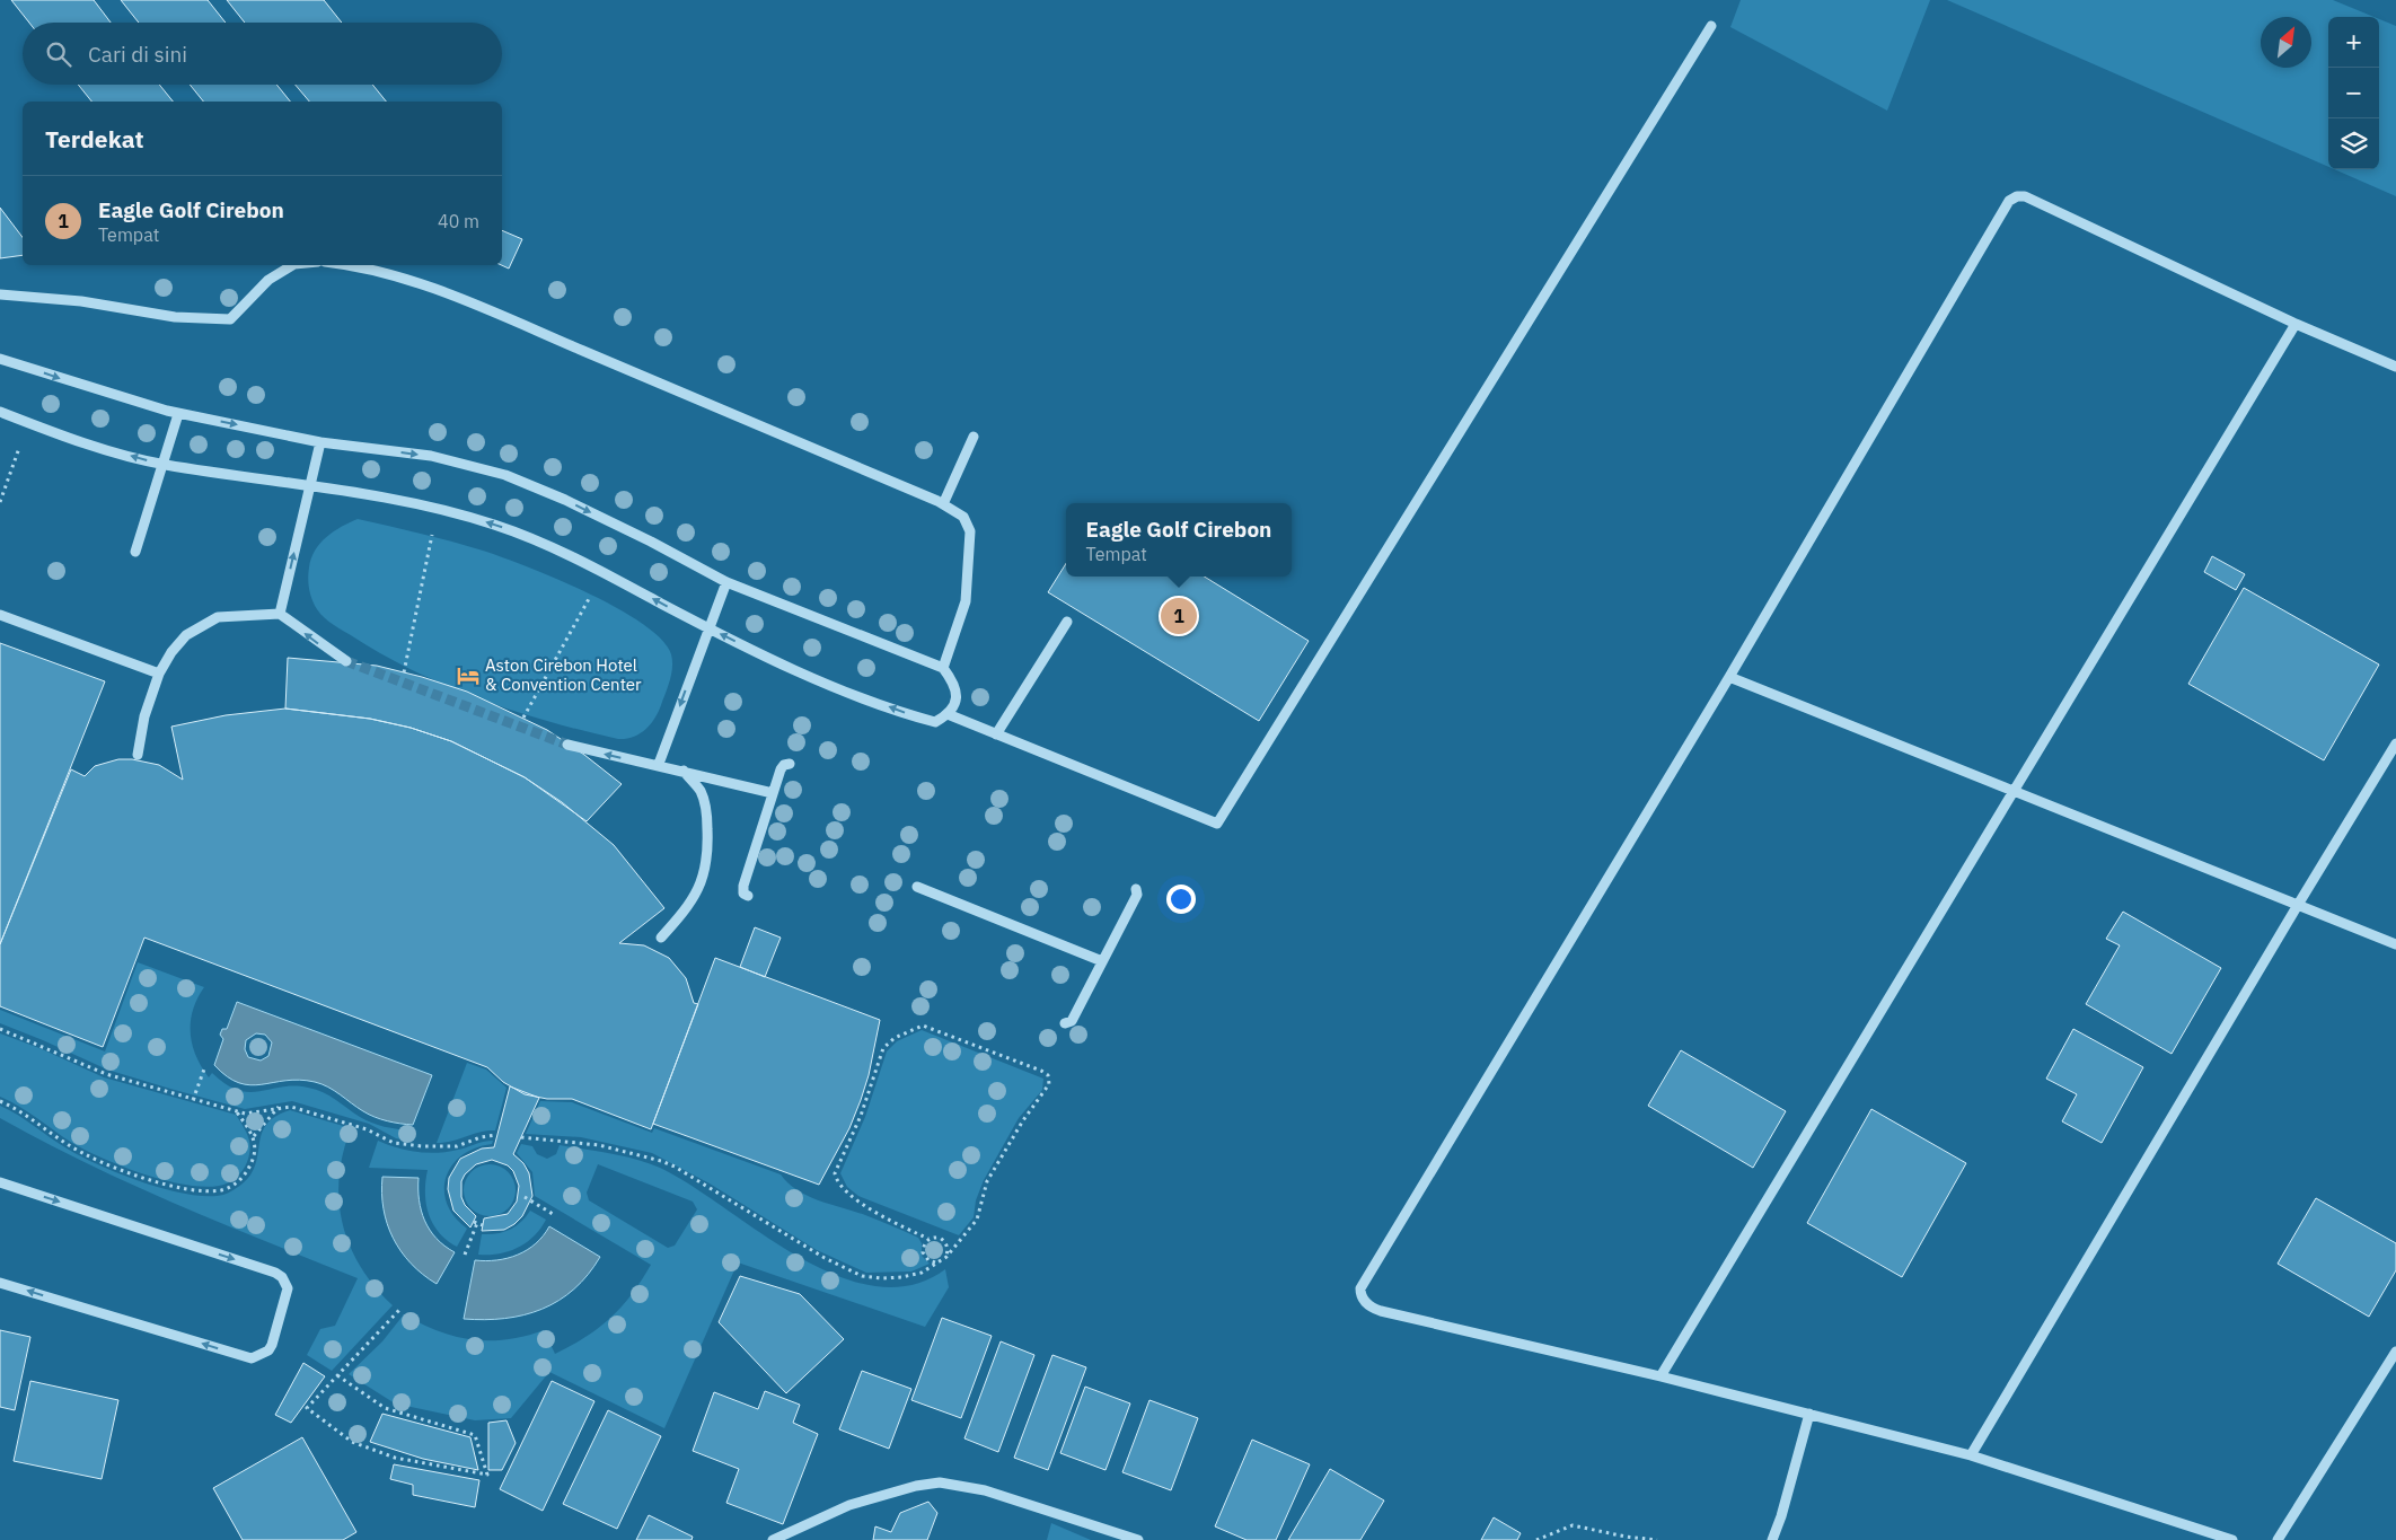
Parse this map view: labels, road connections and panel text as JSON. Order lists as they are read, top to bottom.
{
  "places": {
    "hotel": ["Aston Cirebon Hotel & Convention Center"]
  },
  "north": "top right",
  "page": {
    "map_buttons": ["+", "−"],
    "search": "Cari di sini",
    "heading": "Terdekat",
    "list": [
      {
        "mark": "1",
        "name": "Eagle Golf Cirebon",
        "note": "Tempat",
        "value": "40 m"
      }
    ],
    "popup": ["Eagle Golf Cirebon", "Tempat"],
    "pins": "1"
  }
}
